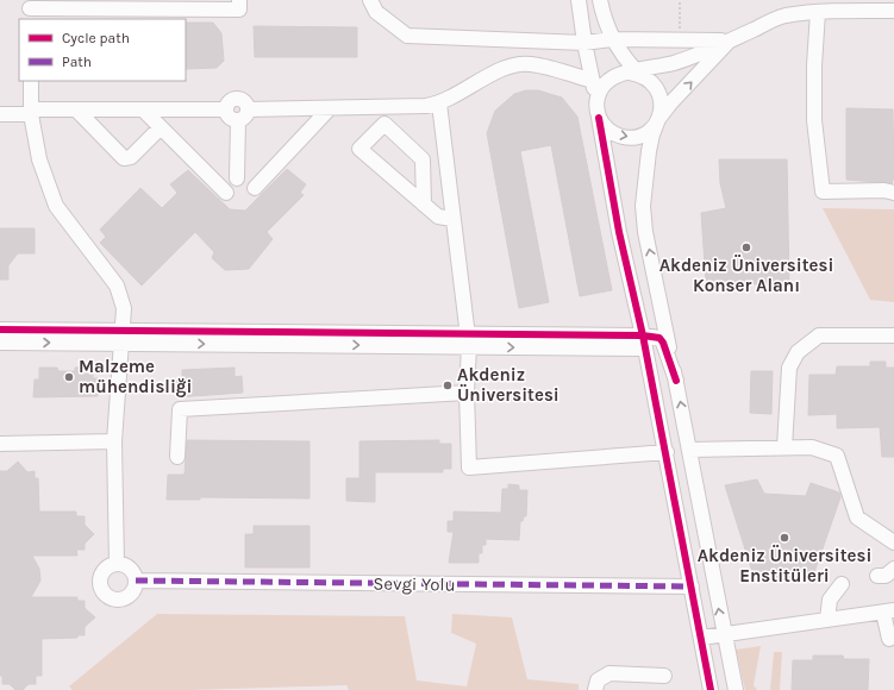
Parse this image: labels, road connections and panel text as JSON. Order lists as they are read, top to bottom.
{
  "streets": {
    "street": ["Sevgi Yolu"]
  },
  "places": [
    "Akdeniz Üniversitesi Konser Alanı",
    "Malzeme mühendisliği",
    "Akdeniz Üniversitesi",
    "Akdeniz Üniversitesi Enstitüleri"
  ],
  "legend": ["Cycle path", "Path"]
}
